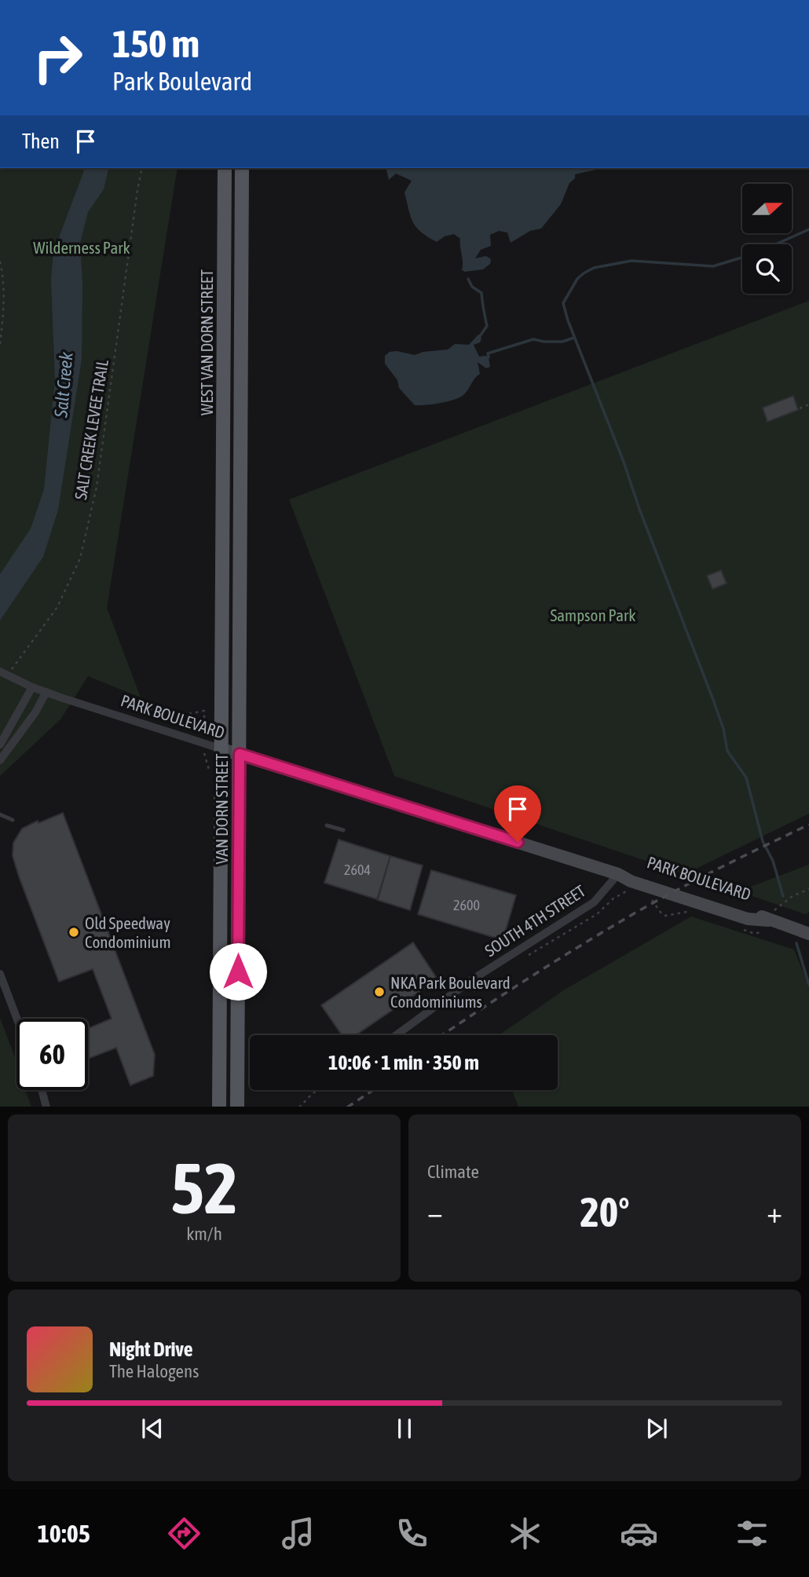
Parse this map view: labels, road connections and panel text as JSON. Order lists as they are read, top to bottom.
{
  "streets": {
    "main road": ["WEST VAN DORN STREET", "PARK BOULEVARD", "VAN DORN STREET"],
    "street": ["SOUTH 4TH STREET"],
    "path": ["SALT CREEK LEVEE TRAIL"]
  },
  "crossings": [
    ["WEST VAN DORN STREET", "VAN DORN STREET"],
    ["SALT CREEK LEVEE TRAIL", "PARK BOULEVARD"],
    ["PARK BOULEVARD", "VAN DORN STREET"],
    ["PARK BOULEVARD", "SOUTH 4TH STREET"]
  ],
  "water": ["Salt Creek"],
  "parks": ["Wilderness Park", "Sampson Park"],
  "places": ["Old Speedway Condominium", "NKA Park Boulevard Condominiums"],
  "house_numbers": ["2604", "2600"],
  "north": "right",
  "page": {
    "turn": ["150 m", "Park Boulevard"],
    "then": "Then",
    "limit": "60",
    "trip": "10:06 · 1 min · 350 m",
    "tile": [
      ["52", "km/h"],
      "Climate"
    ],
    "heat": ["−", "20°", "+"],
    "song": ["Night Drive", "The Halogens"],
    "tabs": "10:05"
  }
}
